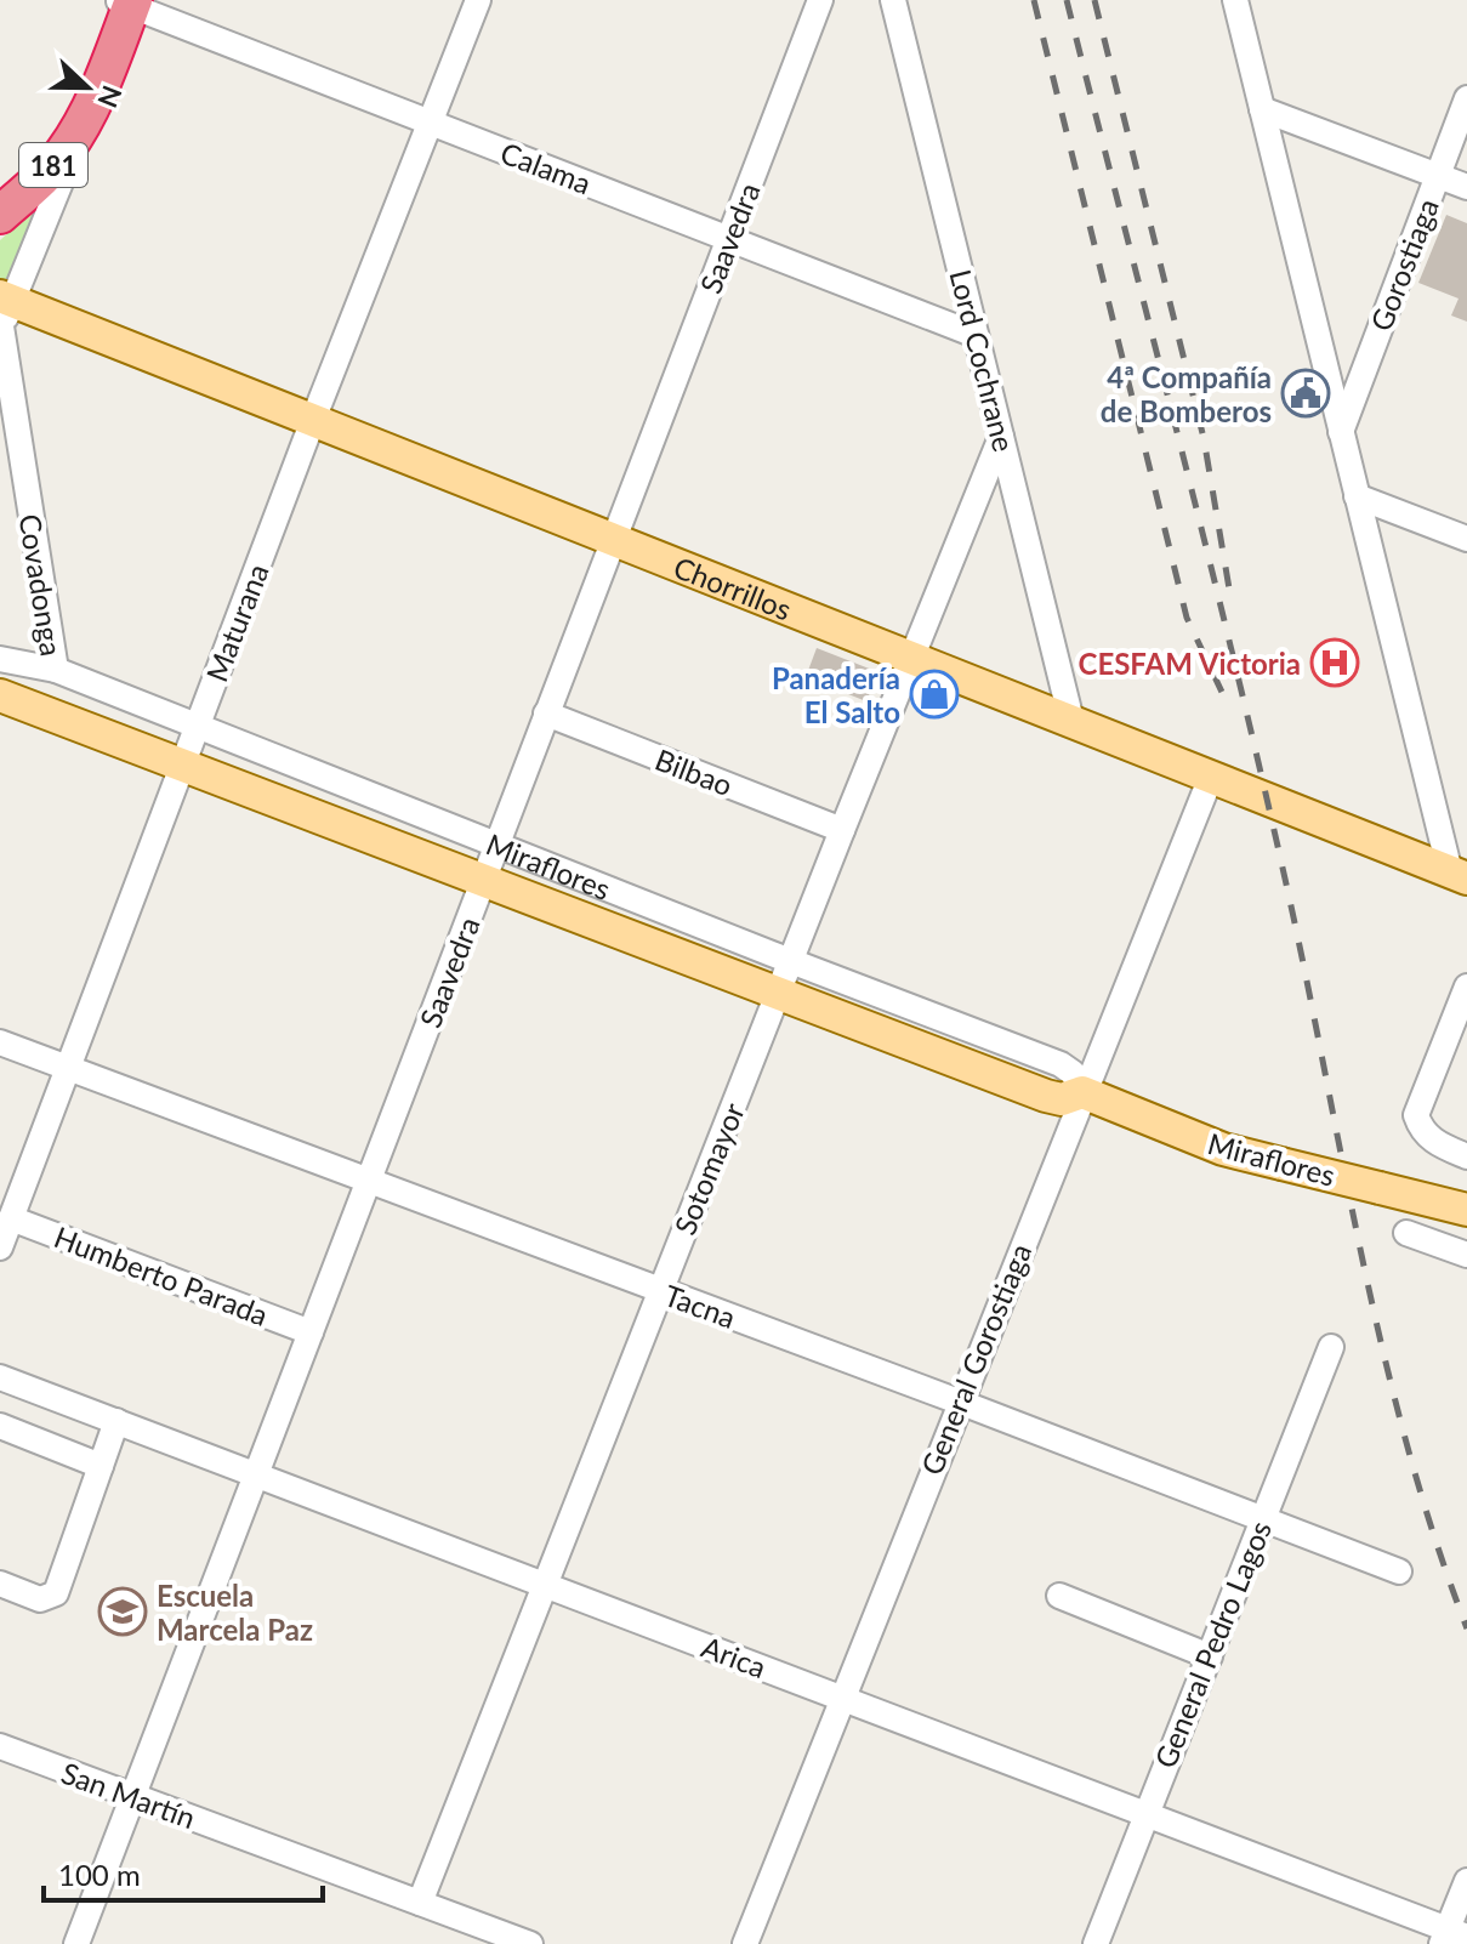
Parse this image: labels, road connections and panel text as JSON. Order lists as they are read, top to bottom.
{
  "streets": {
    "highway": ["181"],
    "main road": ["Chorrillos", "Miraflores"],
    "street": [
      "Calama",
      "Saavedra",
      "Gorostiaga",
      "Lord Cochrane",
      "Covadonga",
      "Maturana",
      "Bilbao",
      "Sotomayor",
      "Humberto Parada",
      "Tacna",
      "General Gorostiaga",
      "General Pedro Lagos",
      "Arica",
      "San Martín"
    ]
  },
  "crossings": [
    ["181", "Calama"],
    ["Calama", "Saavedra"],
    ["Calama", "Lord Cochrane"],
    ["Calama", "Maturana"],
    ["Saavedra", "Chorrillos"],
    ["Saavedra", "Bilbao"],
    ["Saavedra", "Miraflores"],
    ["Saavedra", "Humberto Parada"],
    ["Saavedra", "Tacna"],
    ["Saavedra", "Arica"],
    ["Saavedra", "San Martín"],
    ["Lord Cochrane", "Chorrillos"],
    ["Lord Cochrane", "Sotomayor"],
    ["Covadonga", "Chorrillos"],
    ["Covadonga", "Miraflores"],
    ["Chorrillos", "Maturana"],
    ["Chorrillos", "Sotomayor"],
    ["Chorrillos", "General Gorostiaga"],
    ["Maturana", "Miraflores"],
    ["Maturana", "Humberto Parada"],
    ["Maturana", "Tacna"],
    ["Bilbao", "Sotomayor"],
    ["Miraflores", "Sotomayor"],
    ["Miraflores", "General Gorostiaga"],
    ["Sotomayor", "Tacna"],
    ["Sotomayor", "Arica"],
    ["Sotomayor", "San Martín"],
    ["Tacna", "General Gorostiaga"],
    ["Tacna", "General Pedro Lagos"],
    ["General Gorostiaga", "Arica"],
    ["General Pedro Lagos", "Arica"]
  ],
  "places": {
    "public building": ["4ª Compañía de Bomberos"],
    "hospital": ["CESFAM Victoria"],
    "shop": ["Panadería El Salto"],
    "school or university": ["Escuela Marcela Paz"]
  },
  "scale_bar": "100 m",
  "north": "right"
}
